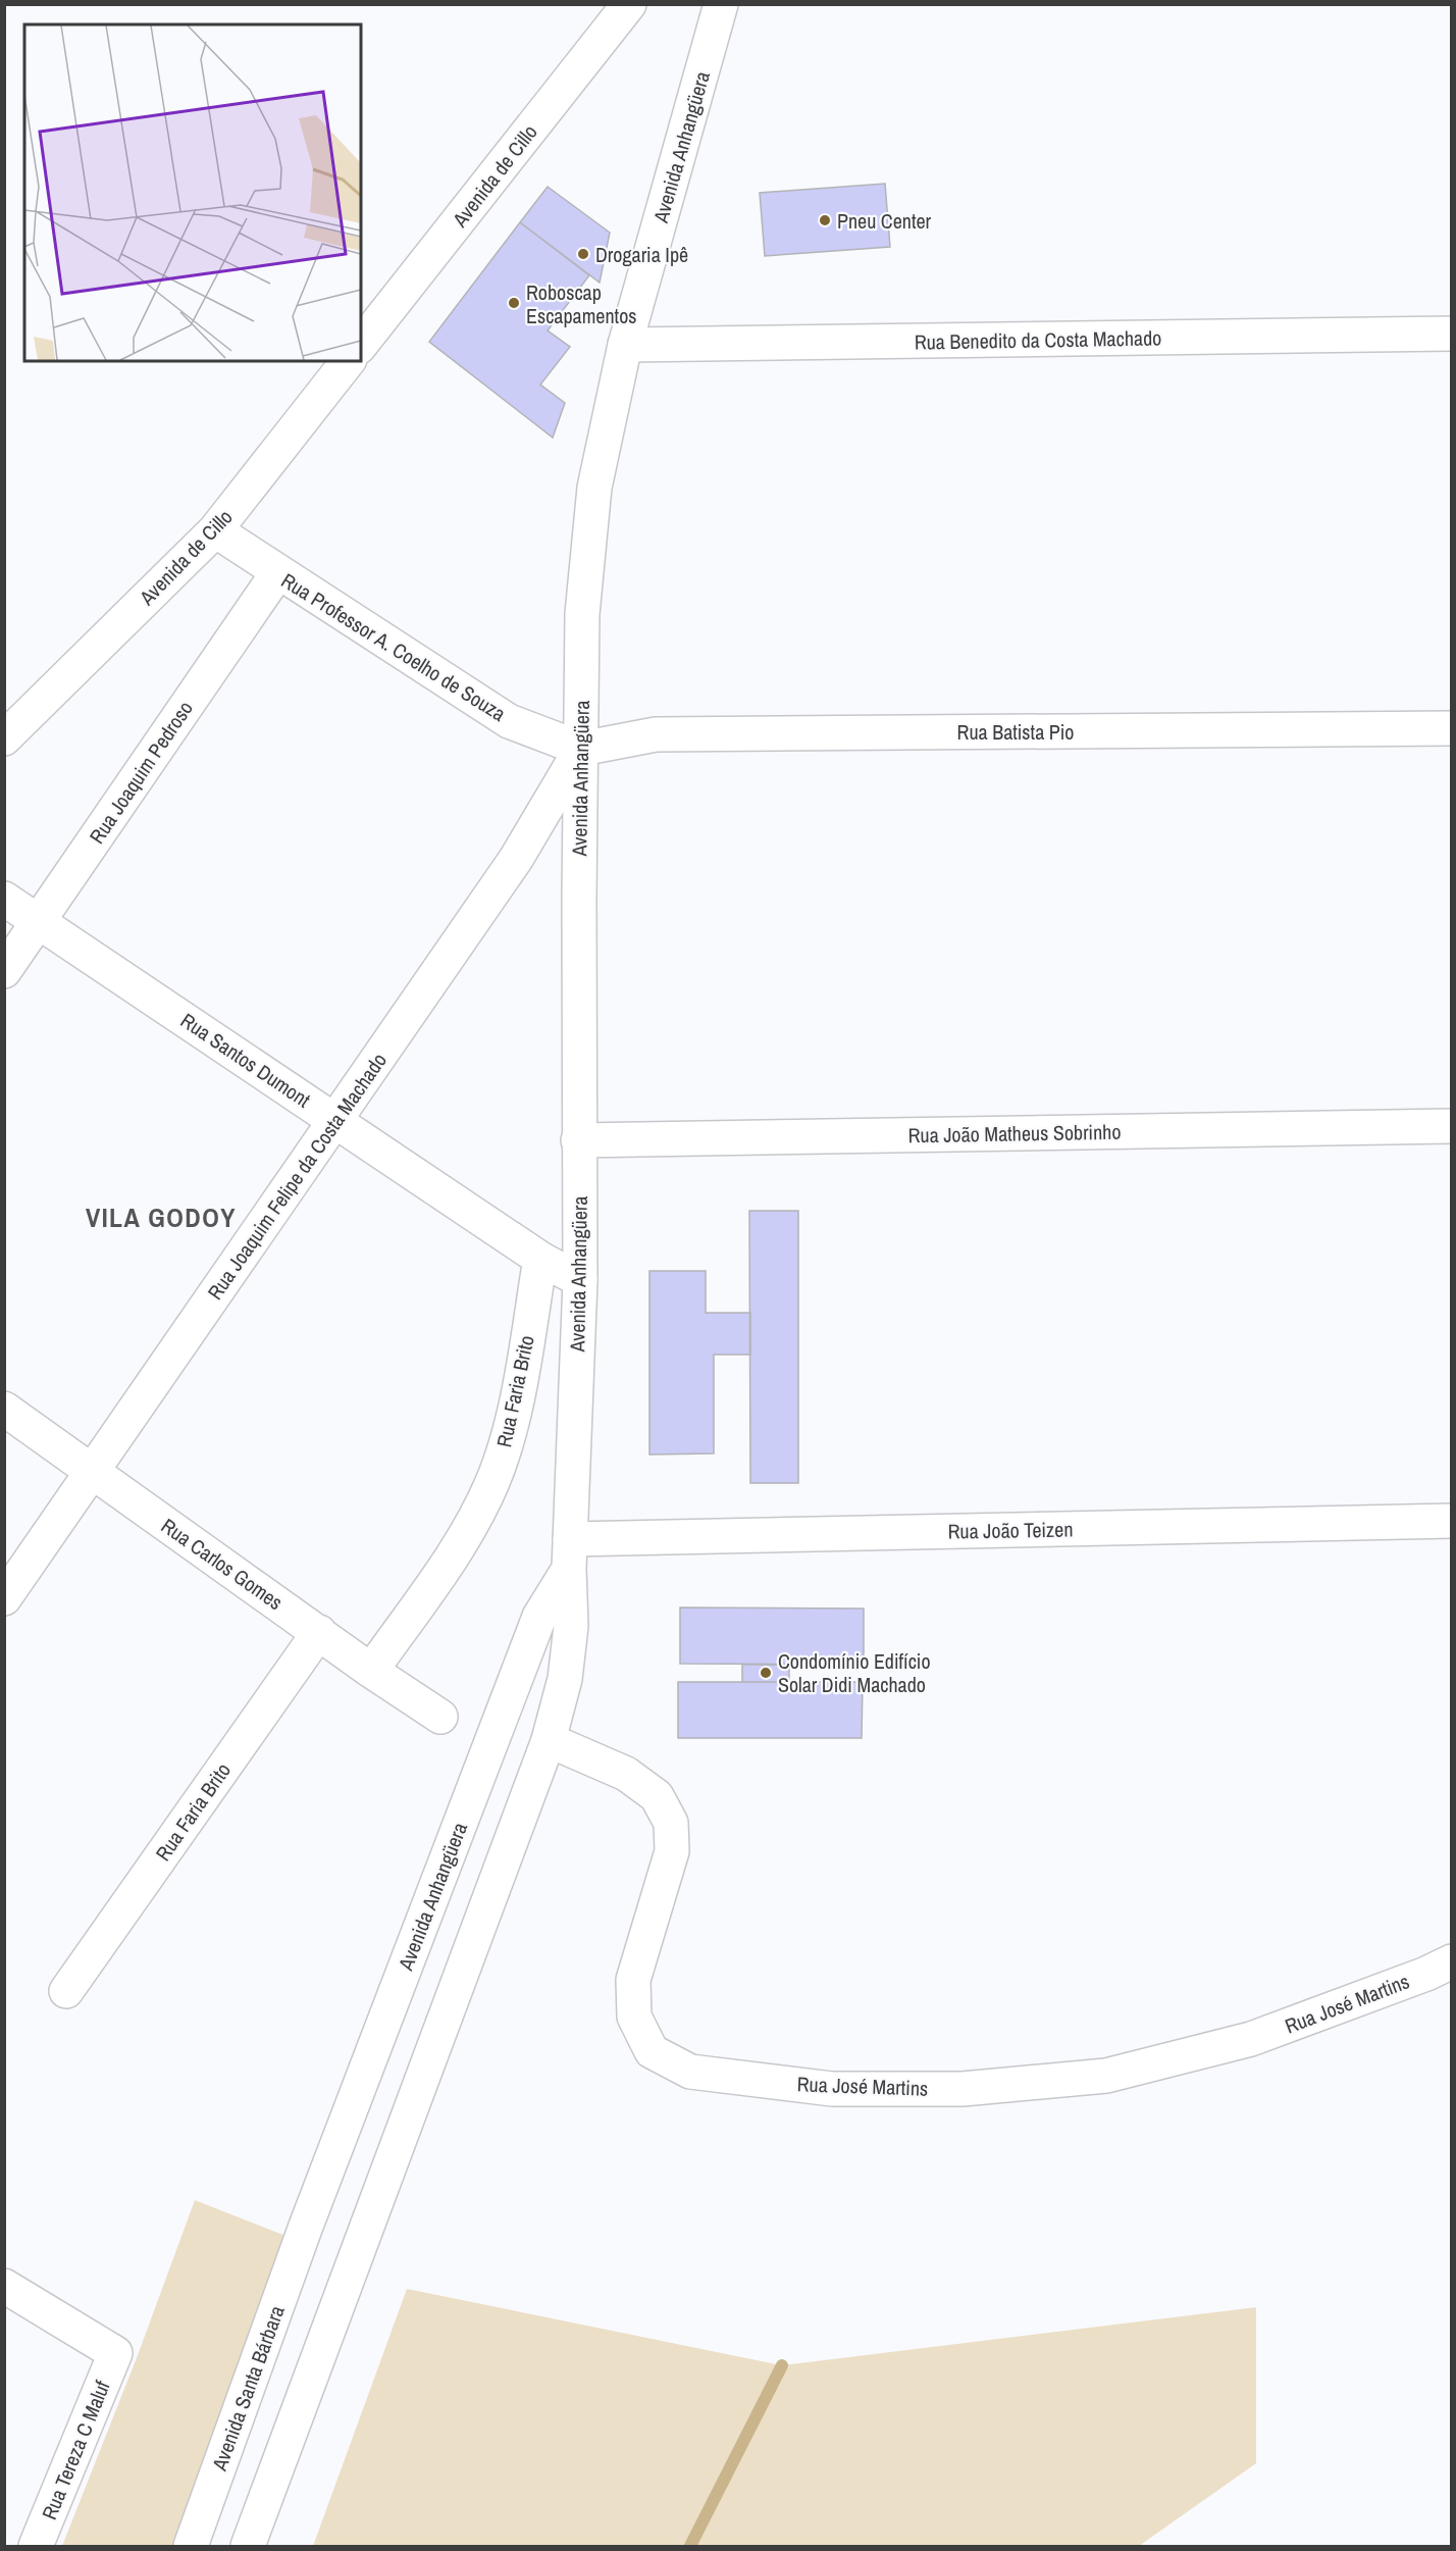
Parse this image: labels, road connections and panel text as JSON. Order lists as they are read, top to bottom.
{
  "streets": {
    "street": [
      "Avenida Anhangüera",
      "Avenida de Cillo",
      "Rua Benedito da Costa Machado",
      "Rua Professor A. Coelho de Souza",
      "Rua Batista Pio",
      "Rua Joaquim Pedroso",
      "Rua Santos Dumont",
      "Rua João Matheus Sobrinho",
      "Rua Joaquim Felipe da Costa Machado",
      "Rua Faria Brito",
      "Rua João Teizen",
      "Rua Carlos Gomes",
      "Rua José Martins",
      "Avenida Santa Bárbara",
      "Rua Tereza C Maluf"
    ]
  },
  "crossings": [
    ["Avenida Anhangüera", "Rua Benedito da Costa Machado"],
    ["Avenida Anhangüera", "Rua Professor A. Coelho de Souza"],
    ["Avenida Anhangüera", "Rua Batista Pio"],
    ["Avenida Anhangüera", "Rua Santos Dumont"],
    ["Avenida Anhangüera", "Rua João Matheus Sobrinho"],
    ["Avenida Anhangüera", "Rua Joaquim Felipe da Costa Machado"],
    ["Avenida Anhangüera", "Rua João Teizen"],
    ["Avenida Anhangüera", "Rua José Martins"],
    ["Avenida Anhangüera", "Avenida Santa Bárbara"],
    ["Avenida de Cillo", "Rua Professor A. Coelho de Souza"],
    ["Rua Professor A. Coelho de Souza", "Rua Batista Pio"],
    ["Rua Professor A. Coelho de Souza", "Rua Joaquim Pedroso"],
    ["Rua Professor A. Coelho de Souza", "Rua Joaquim Felipe da Costa Machado"],
    ["Rua Batista Pio", "Rua Joaquim Felipe da Costa Machado"],
    ["Rua Joaquim Pedroso", "Rua Santos Dumont"],
    ["Rua Santos Dumont", "Rua Joaquim Felipe da Costa Machado"],
    ["Rua Santos Dumont", "Rua Faria Brito"],
    ["Rua Joaquim Felipe da Costa Machado", "Rua Carlos Gomes"],
    ["Rua Faria Brito", "Rua Carlos Gomes"]
  ],
  "districts": ["VILA GODOY"],
  "places": [
    "Pneu Center",
    "Drogaria Ipê",
    "Roboscap Escapamentos",
    "Condomínio Edifício Solar Didi Machado"
  ]
}
